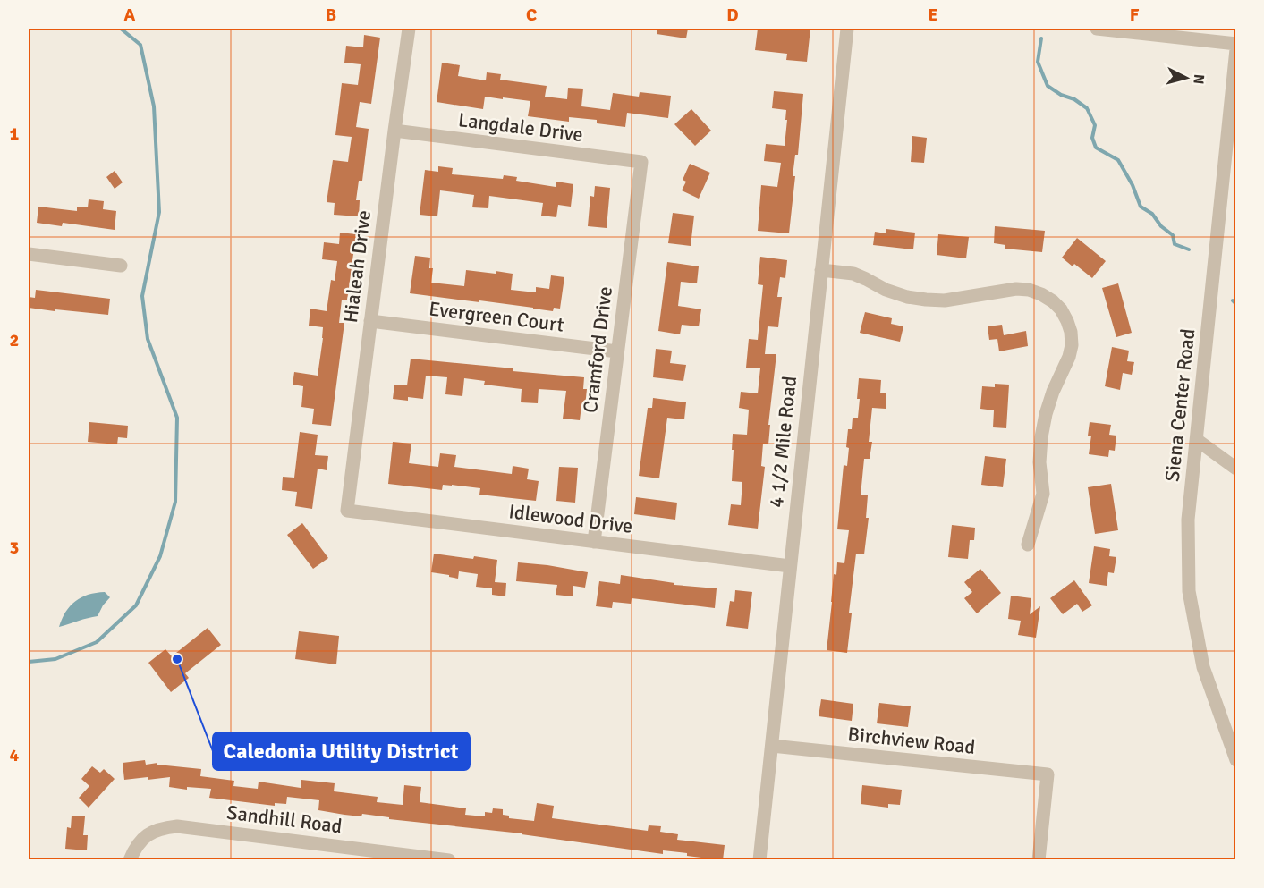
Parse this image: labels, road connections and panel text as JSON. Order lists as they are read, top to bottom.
{
  "streets": {
    "street": [
      "Langdale Drive",
      "Hialeah Drive",
      "Evergreen Court",
      "Cramford Drive",
      "Siena Center Road",
      "4 1/2 Mile Road",
      "Idlewood Drive",
      "Birchview Road",
      "Sandhill Road"
    ]
  },
  "crossings": [
    ["Langdale Drive", "Hialeah Drive"],
    ["Langdale Drive", "Cramford Drive"],
    ["Hialeah Drive", "Evergreen Court"],
    ["Hialeah Drive", "Idlewood Drive"],
    ["Evergreen Court", "Cramford Drive"],
    ["Cramford Drive", "Idlewood Drive"],
    ["4 1/2 Mile Road", "Idlewood Drive"],
    ["4 1/2 Mile Road", "Birchview Road"]
  ],
  "places": ["Caledonia Utility District"],
  "north": "right",
  "grid": {
    "columns": [
      "A",
      "B",
      "C",
      "D",
      "E",
      "F"
    ],
    "rows": [
      "1",
      "2",
      "3",
      "4"
    ]
  }
}
